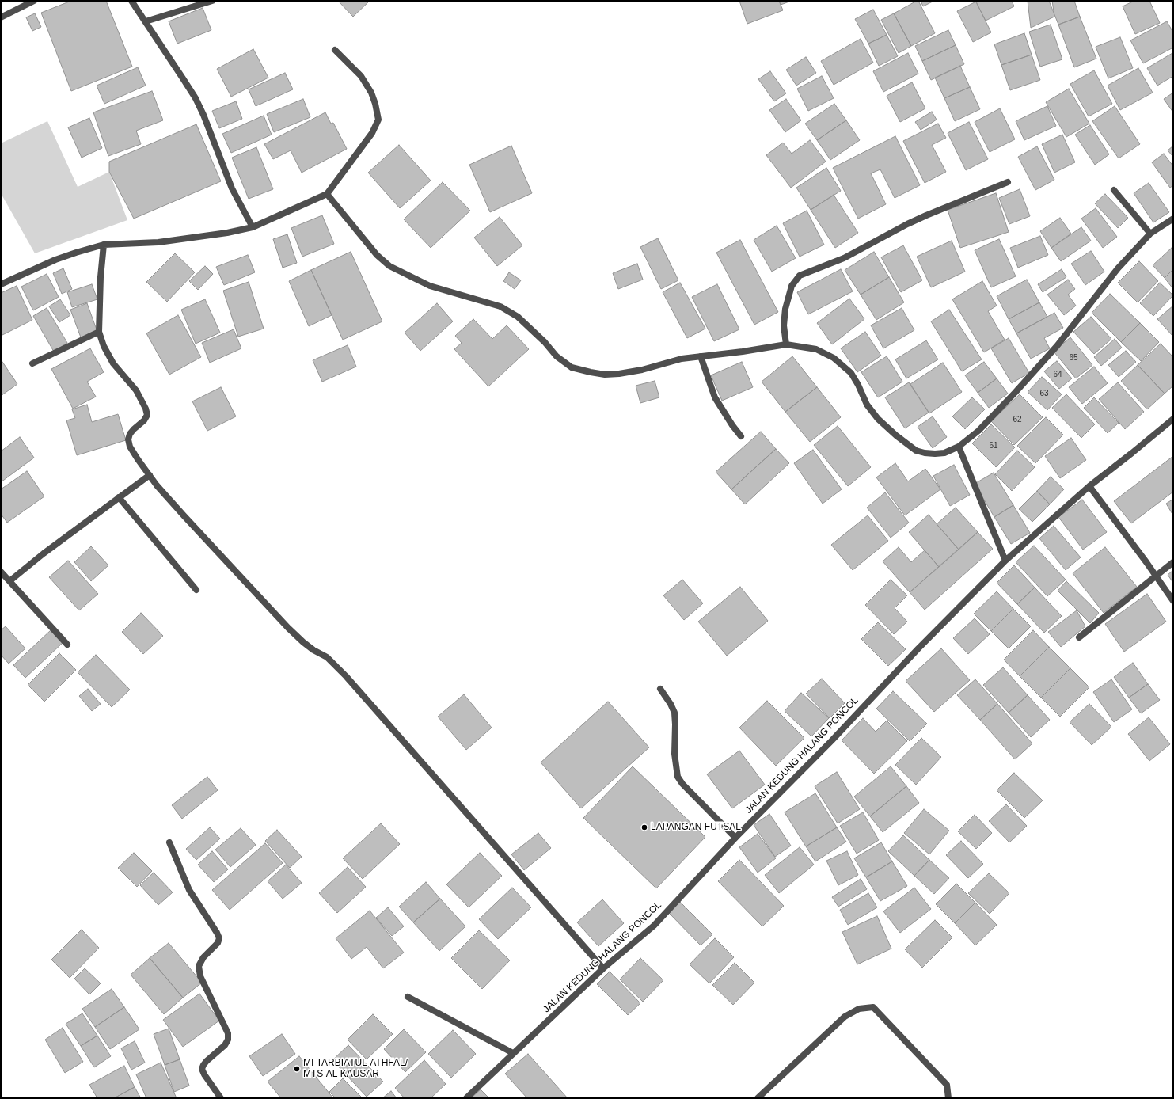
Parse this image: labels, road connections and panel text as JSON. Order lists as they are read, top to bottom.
{
  "streets": {
    "street": ["JALAN KEDUNG HALANG PONCOL"]
  },
  "places": ["LAPANGAN FUTSAL", "MI TARBIATUL ATHFAL/ MTS AL KAUSAR"],
  "house_numbers": [
    "65",
    "64",
    "63",
    "62",
    "61"
  ]
}
